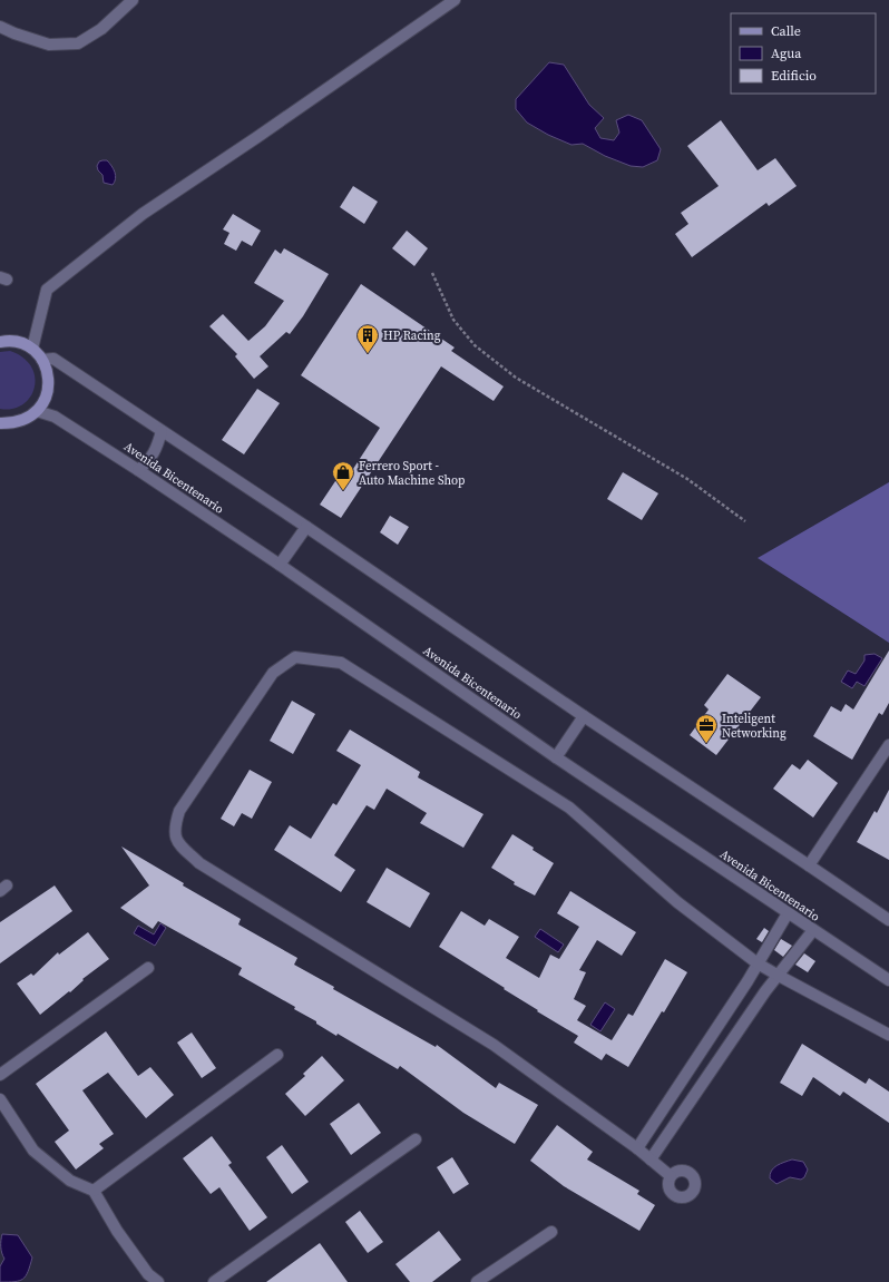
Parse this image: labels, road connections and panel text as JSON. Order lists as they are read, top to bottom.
{
  "streets": {
    "street": ["Avenida Bicentenario"]
  },
  "places": {
    "building": ["HP Racing"],
    "shop": ["Ferrero Sport - Auto Machine Shop"],
    "office": ["Inteligent Networking"]
  },
  "legend": ["Calle", "Agua", "Edificio"]
}
